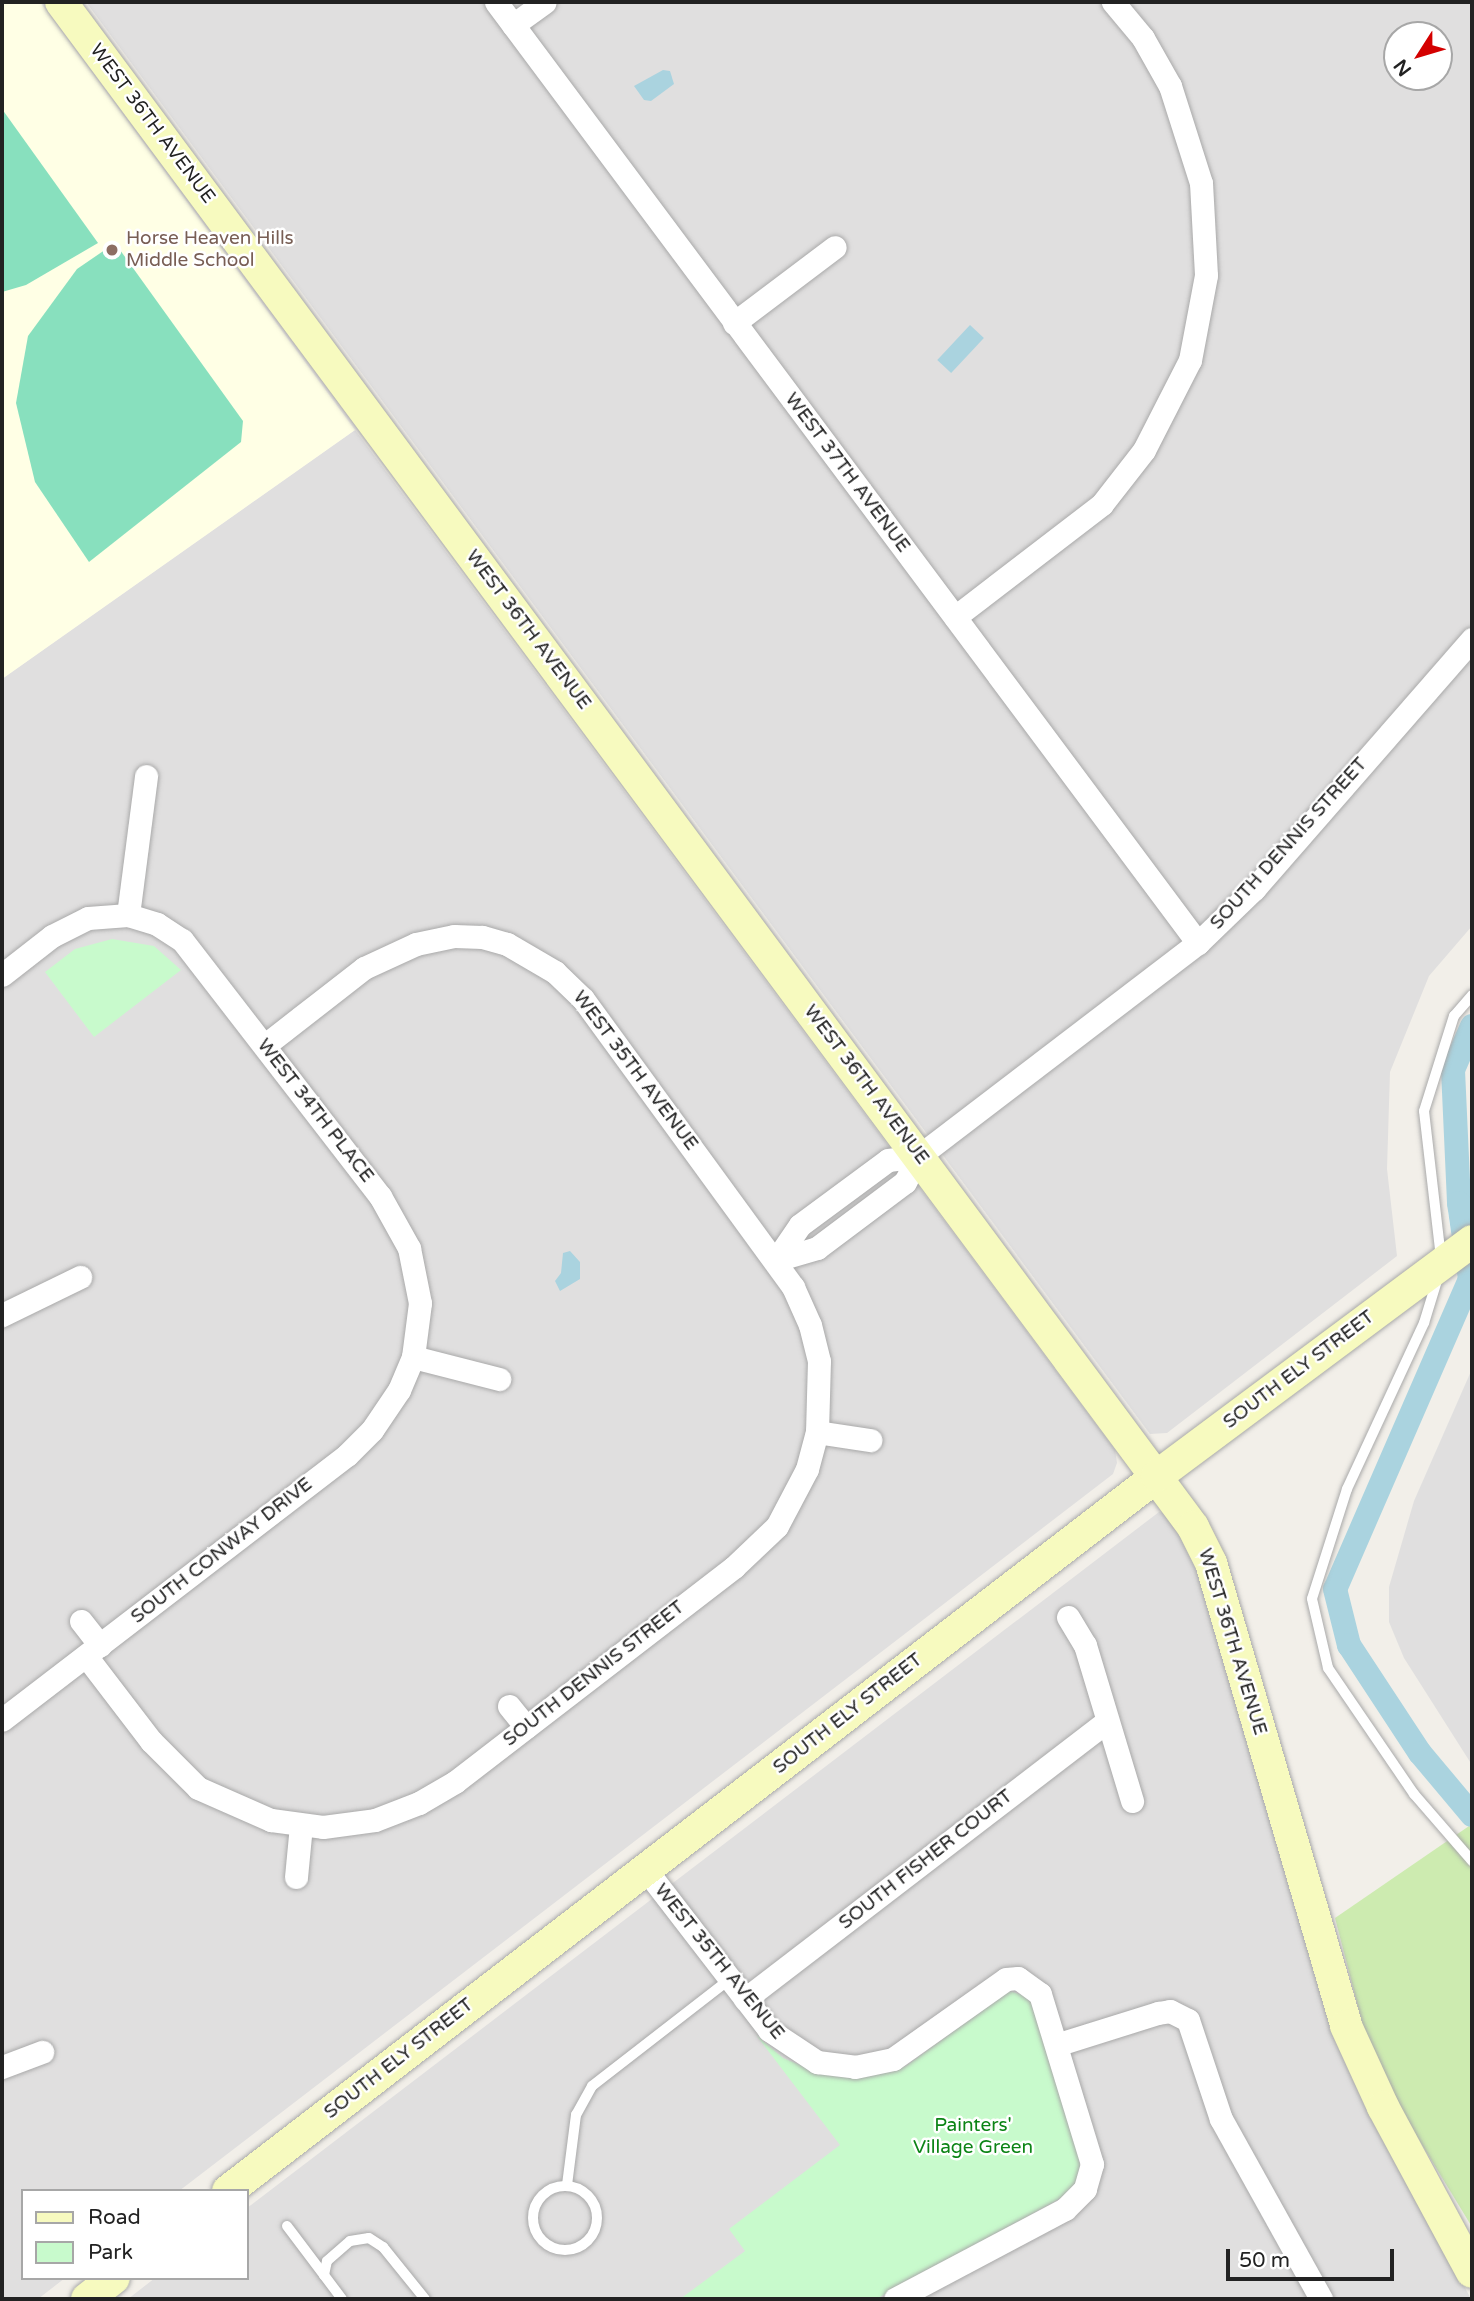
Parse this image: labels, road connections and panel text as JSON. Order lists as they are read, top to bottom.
{
  "streets": {
    "street": [
      "WEST 36TH AVENUE",
      "WEST 37TH AVENUE",
      "SOUTH DENNIS STREET",
      "WEST 35TH AVENUE",
      "WEST 34TH PLACE",
      "SOUTH ELY STREET",
      "SOUTH CONWAY DRIVE",
      "SOUTH FISHER COURT"
    ]
  },
  "crossings": [
    ["WEST 36TH AVENUE", "SOUTH DENNIS STREET"],
    ["WEST 36TH AVENUE", "SOUTH ELY STREET"],
    ["WEST 37TH AVENUE", "SOUTH DENNIS STREET"],
    ["SOUTH DENNIS STREET", "WEST 35TH AVENUE"],
    ["SOUTH DENNIS STREET", "SOUTH CONWAY DRIVE"],
    ["WEST 35TH AVENUE", "WEST 34TH PLACE"],
    ["WEST 35TH AVENUE", "SOUTH ELY STREET"],
    ["WEST 35TH AVENUE", "SOUTH FISHER COURT"],
    ["WEST 34TH PLACE", "SOUTH CONWAY DRIVE"]
  ],
  "parks": ["Painters' Village Green"],
  "places": ["Horse Heaven Hills Middle School"],
  "legend": ["Road", "Park"],
  "scale_bar": "50 m",
  "north": "bottom left"
}
